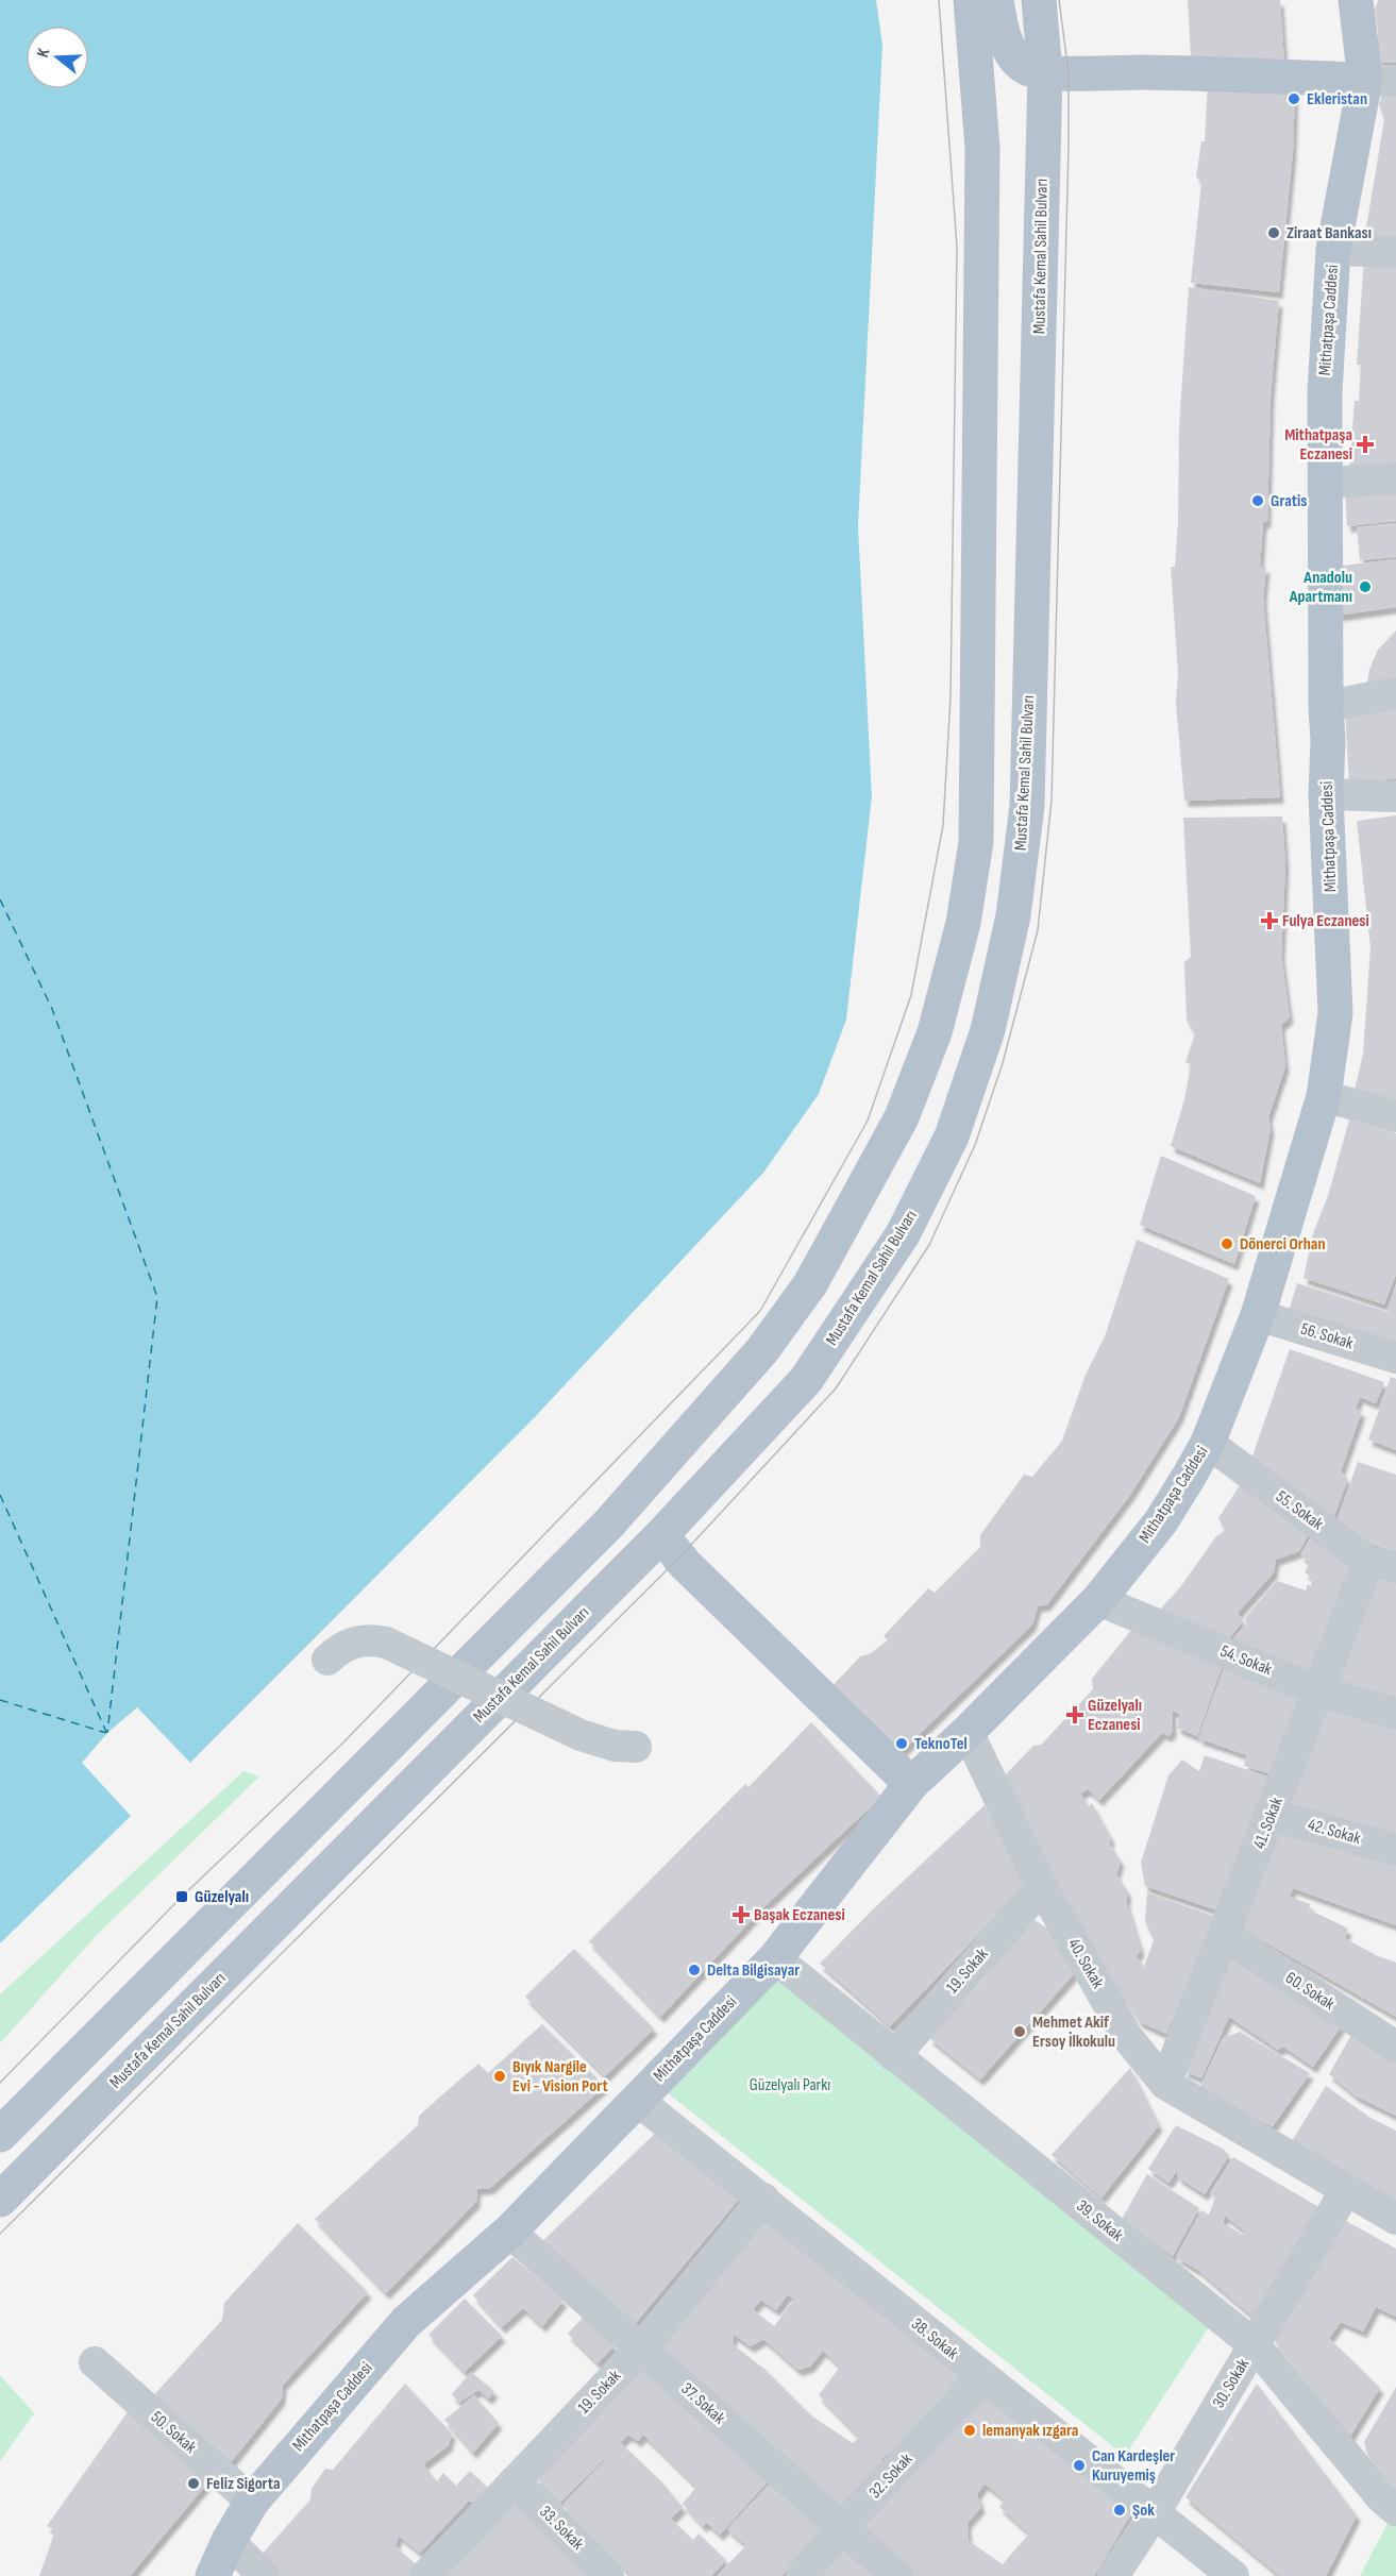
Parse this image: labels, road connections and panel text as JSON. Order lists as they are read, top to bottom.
{
  "streets": {
    "main road": ["Mustafa Kemal Sahil Bulvarı", "Mithatpaşa Caddesi"],
    "street": [
      "56. Sokak",
      "55. Sokak",
      "54. Sokak",
      "41. Sokak",
      "42. Sokak",
      "40. Sokak",
      "19. Sokak",
      "60. Sokak",
      "39. Sokak",
      "38. Sokak",
      "30. Sokak",
      "37. Sokak",
      "50. Sokak",
      "32. Sokak",
      "33. Sokak"
    ]
  },
  "crossings": [
    ["Mithatpaşa Caddesi", "56. Sokak"],
    ["Mithatpaşa Caddesi", "55. Sokak"],
    ["Mithatpaşa Caddesi", "54. Sokak"],
    ["Mithatpaşa Caddesi", "40. Sokak"],
    ["Mithatpaşa Caddesi", "39. Sokak"],
    ["Mithatpaşa Caddesi", "38. Sokak"],
    ["Mithatpaşa Caddesi", "37. Sokak"],
    ["Mithatpaşa Caddesi", "50. Sokak"],
    ["55. Sokak", "41. Sokak"],
    ["54. Sokak", "41. Sokak"],
    ["41. Sokak", "42. Sokak"],
    ["41. Sokak", "40. Sokak"],
    ["41. Sokak", "60. Sokak"],
    ["40. Sokak", "19. Sokak"],
    ["40. Sokak", "30. Sokak"],
    ["19. Sokak", "39. Sokak"],
    ["19. Sokak", "38. Sokak"],
    ["19. Sokak", "37. Sokak"],
    ["19. Sokak", "33. Sokak"],
    ["39. Sokak", "30. Sokak"],
    ["38. Sokak", "30. Sokak"],
    ["38. Sokak", "32. Sokak"],
    ["37. Sokak", "32. Sokak"]
  ],
  "parks": ["Güzelyalı Parkı"],
  "places": {
    "other": [
      "Ekleristan",
      "Ziraat Bankası",
      "Gratis",
      "Anadolu Apartmanı",
      "Dönerci Orhan",
      "TeknoTel",
      "Delta Bilgisayar",
      "Mehmet Akif Ersoy İlkokulu",
      "Bıyık Nargile Evi - Vision Port",
      "lemanyak ızgara",
      "Can Kardeşler Kuruyemiş",
      "Feliz Sigorta",
      "Şok"
    ],
    "health": [
      "Mithatpaşa Eczanesi",
      "Fulya Eczanesi",
      "Güzelyalı Eczanesi",
      "Başak Eczanesi"
    ],
    "transit": ["Güzelyalı"]
  },
  "north": "left"
}
